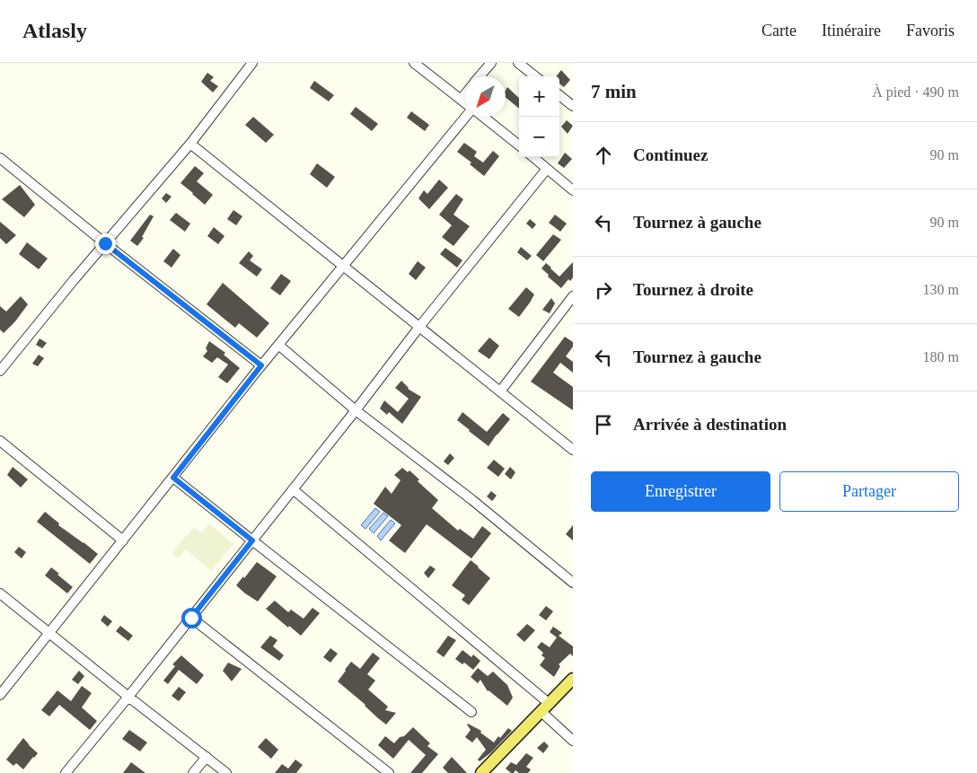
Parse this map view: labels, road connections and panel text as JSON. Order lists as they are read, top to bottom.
{
  "north": "bottom left",
  "page": {
    "header": "Atlasly",
    "nav": ["Carte", "Itinéraire", "Favoris"],
    "heading": ["7 min", "À pied · 490 m"],
    "map_buttons": ["+", "−"],
    "list": [
      ["Continuez", "90 m"],
      ["Tournez à gauche", "90 m"],
      ["Tournez à droite", "130 m"],
      ["Tournez à gauche", "180 m"],
      "Arrivée à destination"
    ],
    "buttons": ["Enregistrer", "Partager"]
  }
}
